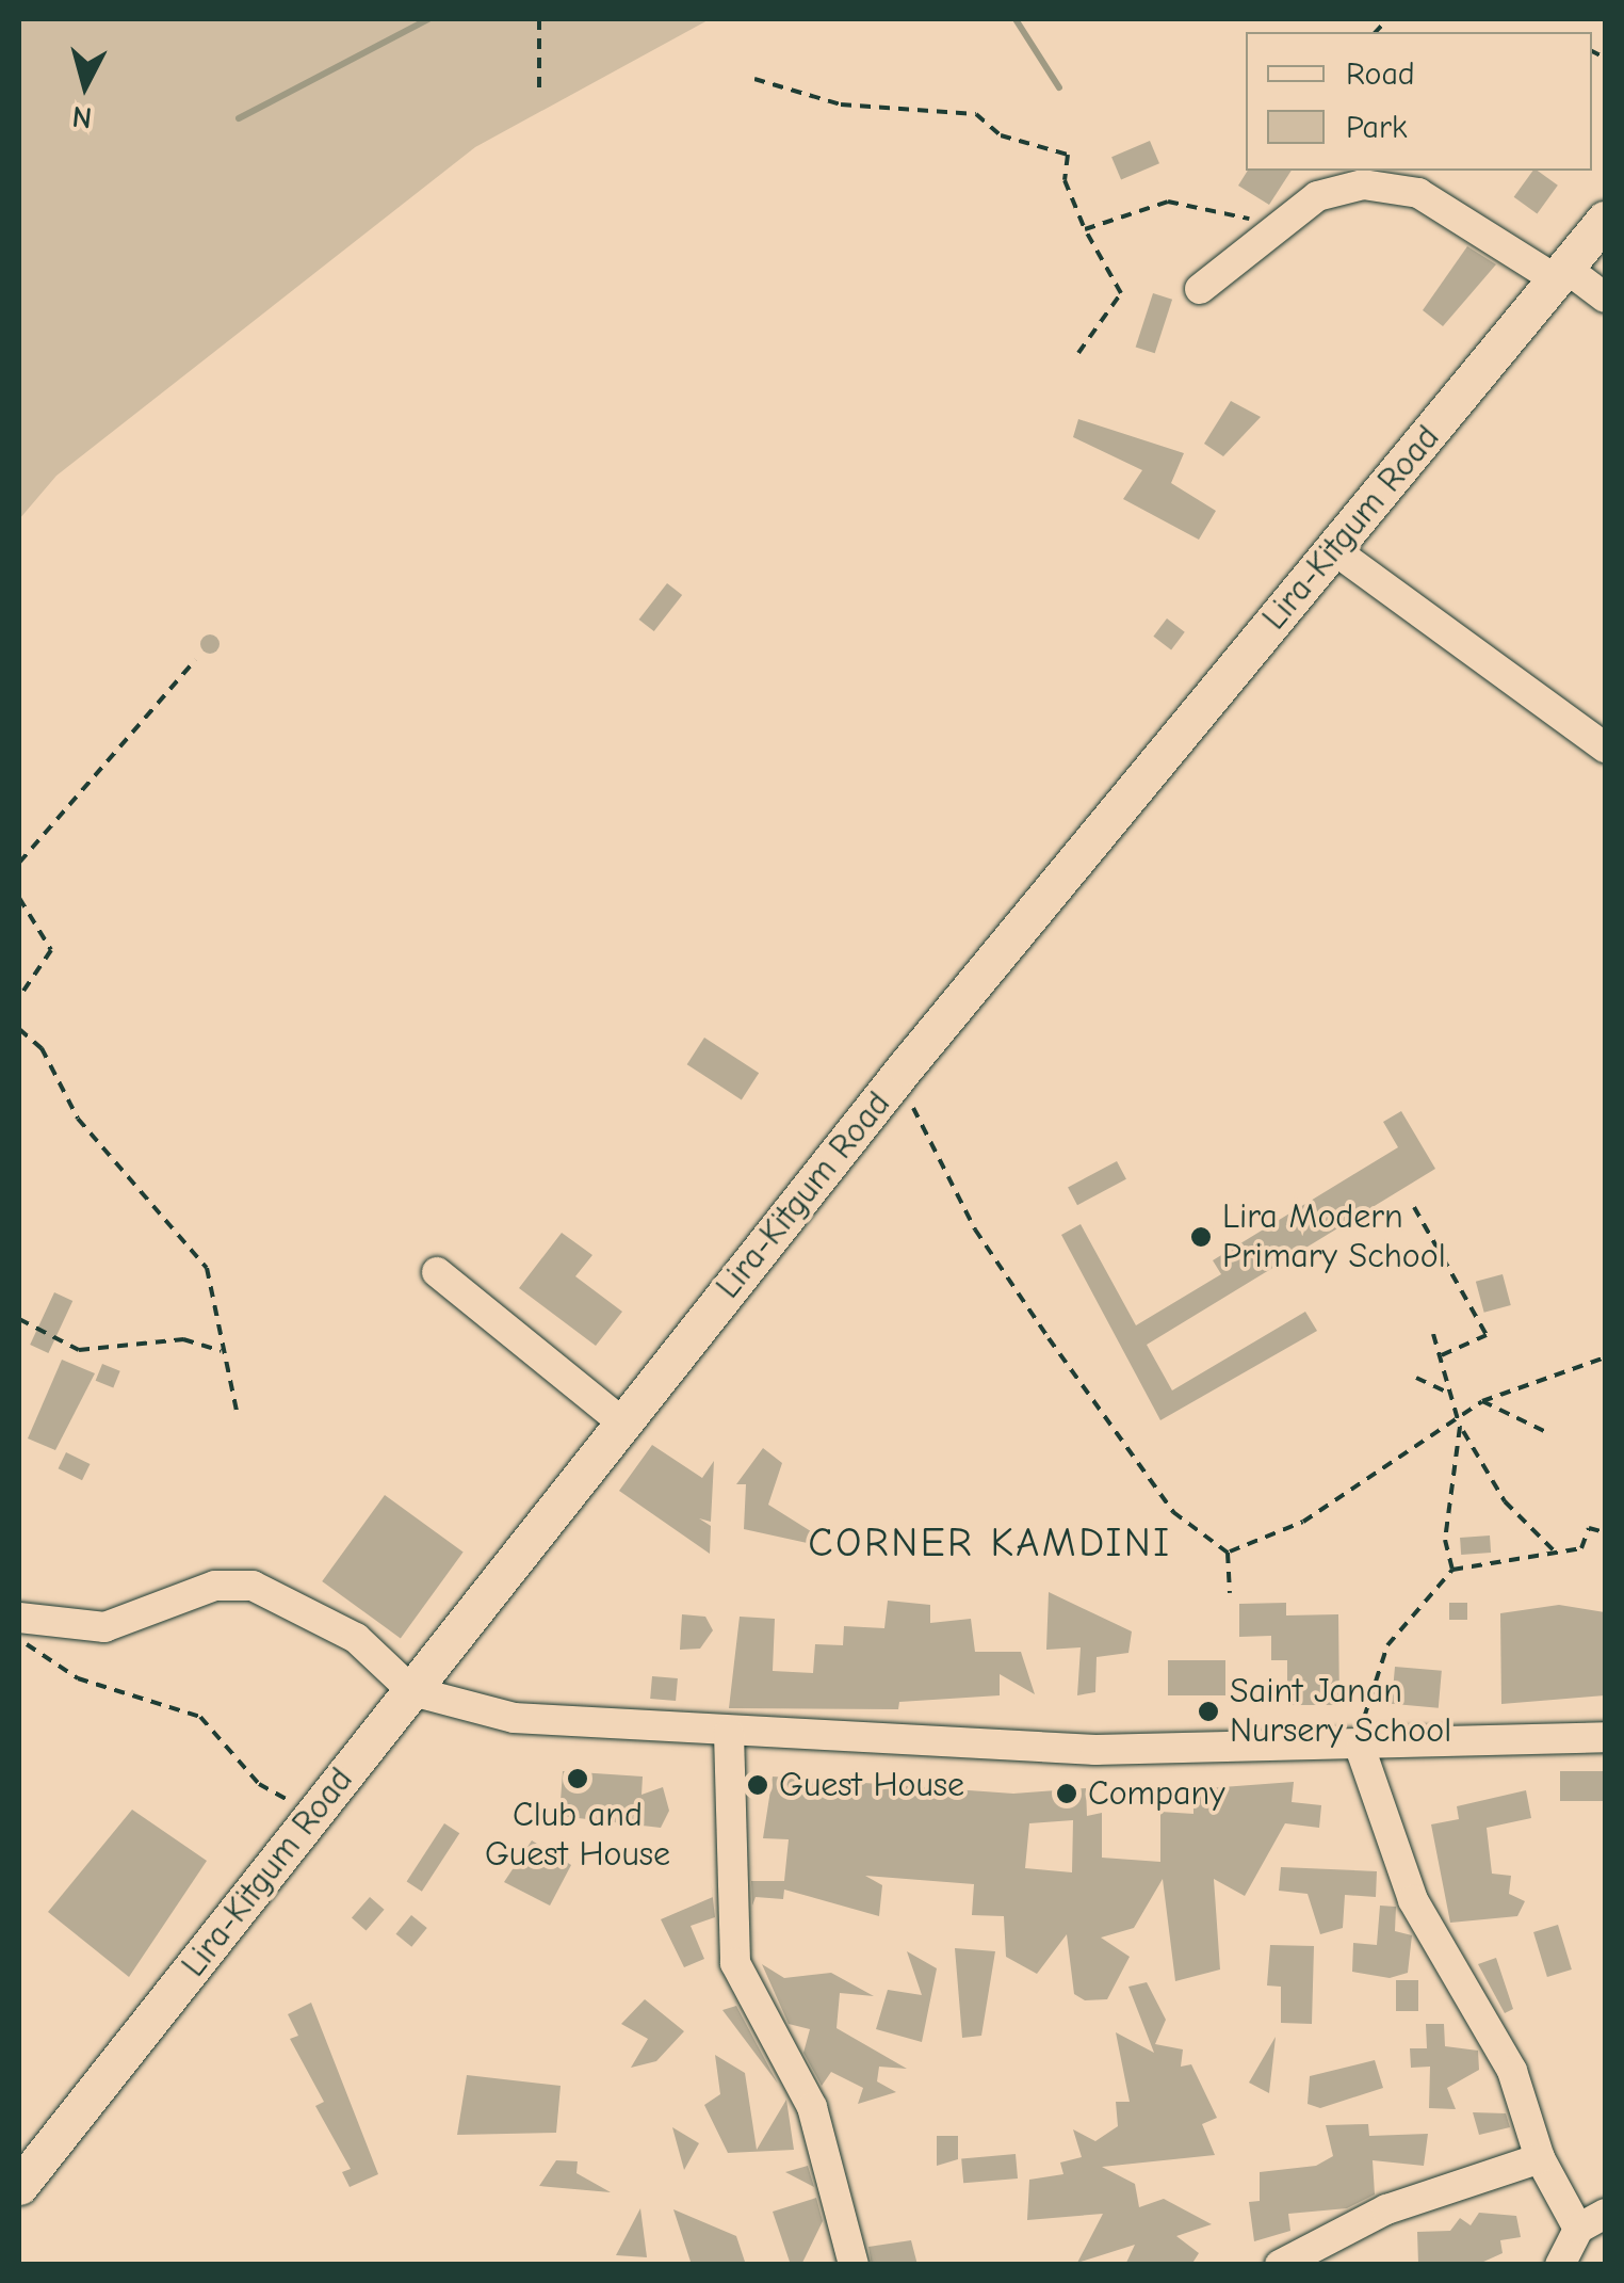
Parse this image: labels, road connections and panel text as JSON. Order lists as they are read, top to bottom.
{
  "streets": {
    "main road": ["Lira-Kitgum Road"]
  },
  "districts": ["CORNER KAMDINI"],
  "places": [
    "Lira Modern Primary School",
    "Saint Janan Nursery School",
    "Club and Guest House",
    "Guest House",
    "Company"
  ],
  "legend": ["Road", "Park"],
  "north": "bottom"
}
